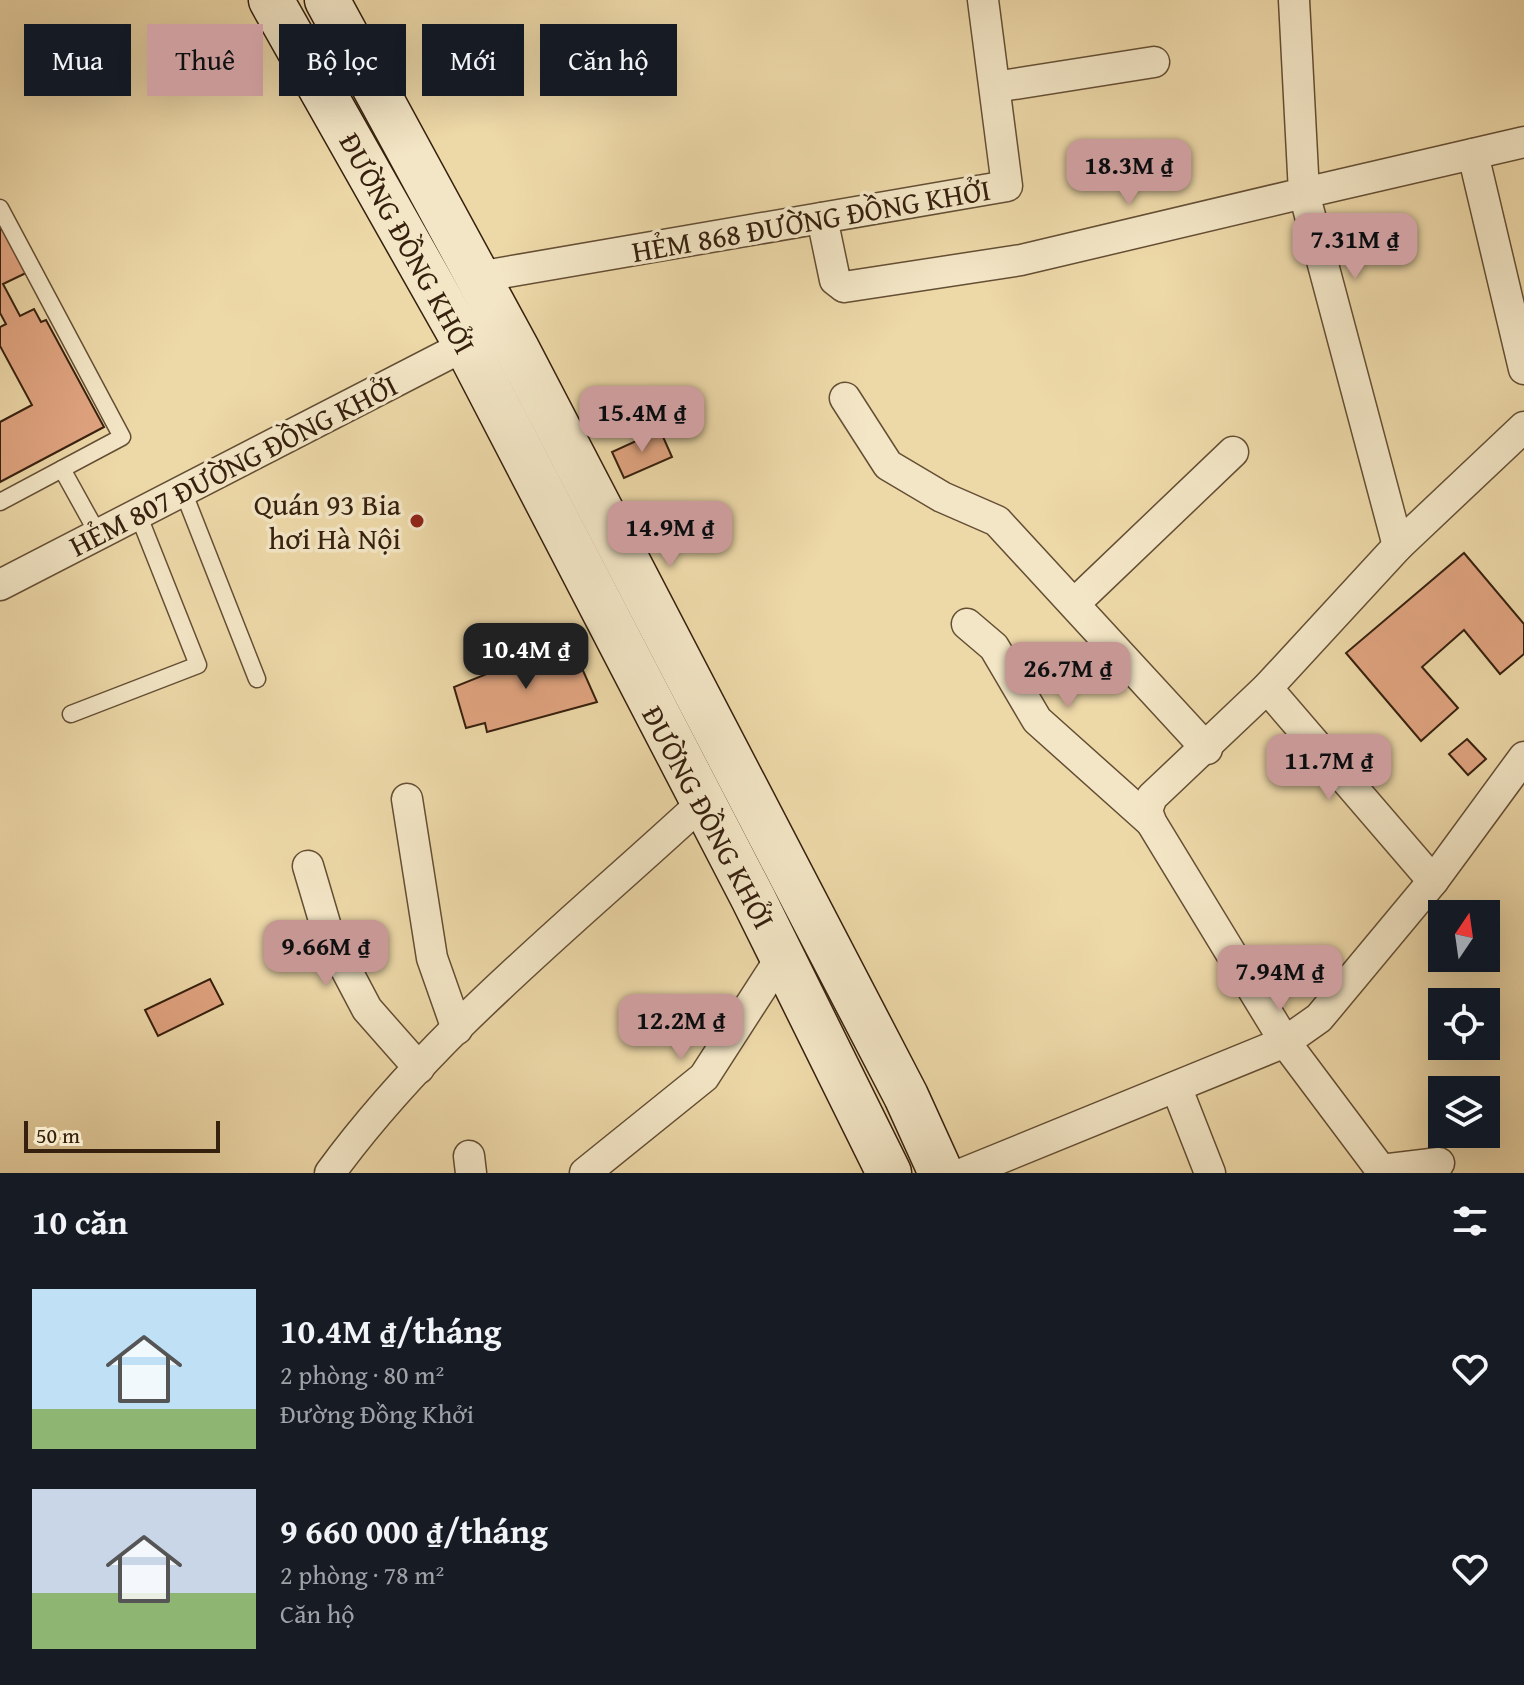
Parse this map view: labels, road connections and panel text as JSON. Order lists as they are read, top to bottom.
{
  "streets": {
    "main road": ["ĐƯỜNG ĐỒNG KHỞI"],
    "street": ["HẺM 868 ĐƯỜNG ĐỒNG KHỞI", "HẺM 807 ĐƯỜNG ĐỒNG KHỞI"]
  },
  "crossings": [
    ["HẺM 868 ĐƯỜNG ĐỒNG KHỞI", "ĐƯỜNG ĐỒNG KHỞI"],
    ["ĐƯỜNG ĐỒNG KHỞI", "HẺM 807 ĐƯỜNG ĐỒNG KHỞI"]
  ],
  "places": ["Quán 93 Bia hơi Hà Nội"],
  "scale_bar": "50 m",
  "north": "top",
  "page": {
    "chip": [
      "Mua",
      "Thuê",
      "Bộ lọc",
      "Mới",
      "Căn hộ"
    ],
    "price": [
      "18.3M ₫",
      "7.31M ₫",
      "15.4M ₫",
      "14.9M ₫",
      "10.4M ₫",
      "26.7M ₫",
      "11.7M ₫",
      "9.66M ₫",
      "7.94M ₫",
      "12.2M ₫"
    ],
    "scale": "50 m",
    "heading": "10 căn",
    "list": [
      {
        "name": "10.4M ₫/tháng",
        "note": "2 phòng · 80 m² · Đường Đồng Khởi"
      },
      {
        "name": "9 660 000 ₫/tháng",
        "note": "2 phòng · 78 m² · Căn hộ"
      }
    ]
  }
}
